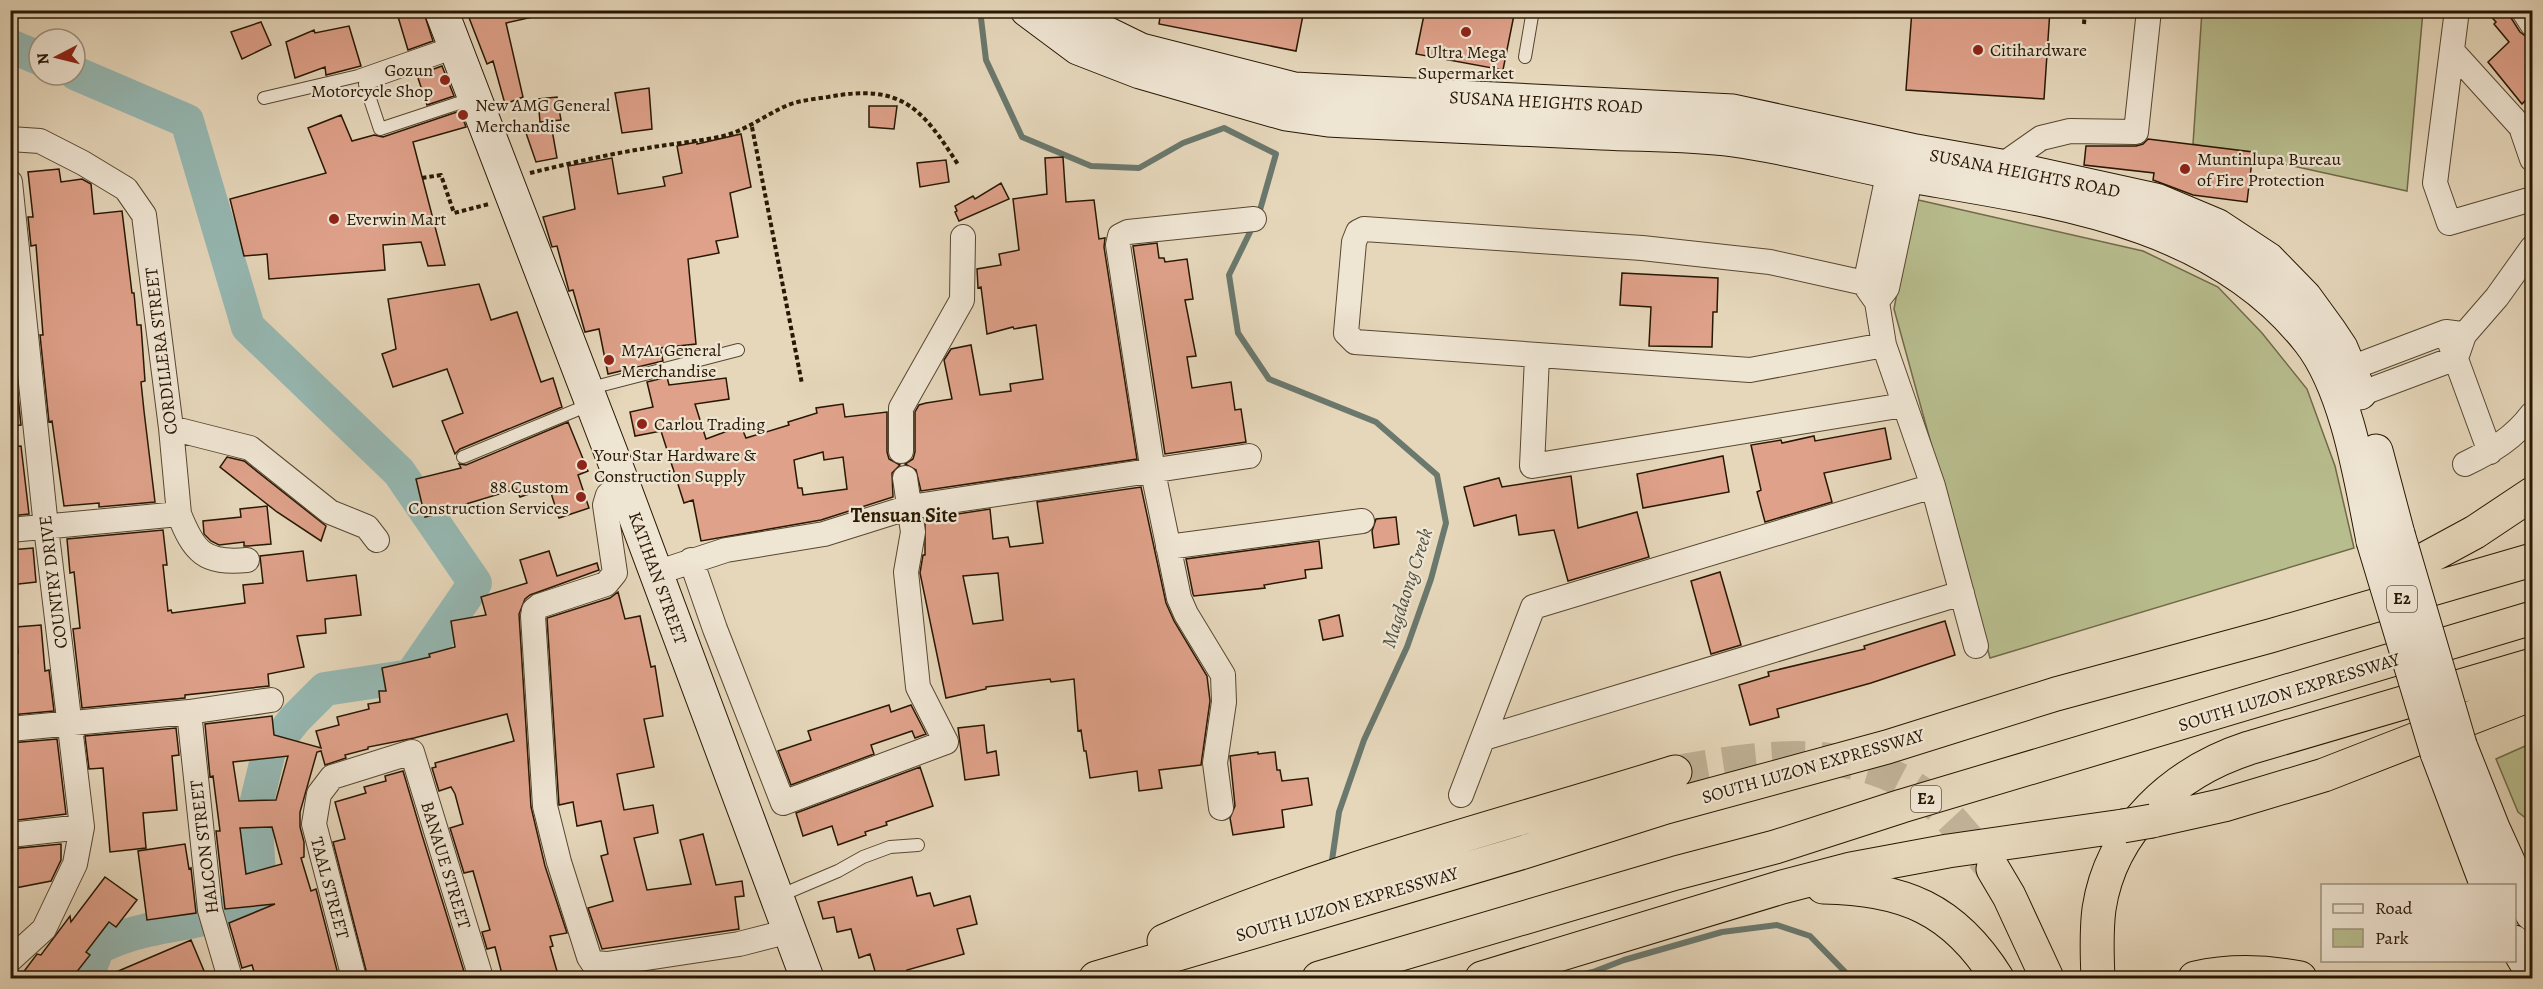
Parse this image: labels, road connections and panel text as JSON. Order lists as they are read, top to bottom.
{
  "streets": {
    "highway": ["E2", "SOUTH LUZON EXPRESSWAY"],
    "main road": ["SUSANA HEIGHTS ROAD", "KATIHAN STREET"],
    "street": [
      "CORDILLERA STREET",
      "COUNTRY DRIVE",
      "HALCON STREET",
      "BANAUE STREET",
      "TAAL STREET"
    ]
  },
  "crossings": [
    ["BANAUE STREET", "TAAL STREET"]
  ],
  "districts": ["Tensuan Site"],
  "water": ["Magdaong Creek"],
  "places": [
    "Ultra Mega Supermarket",
    "Citihardware",
    "Gozun Motorcycle Shop",
    "New AMG General Merchandise",
    "Muntinlupa Bureau of Fire Protection",
    "Everwin Mart",
    "M7A1 General Merchandise",
    "Carlou Trading",
    "Your Star Hardware & Construction Supply",
    "88 Custom Construction Services"
  ],
  "legend": ["Road", "Park"],
  "north": "left"
}
